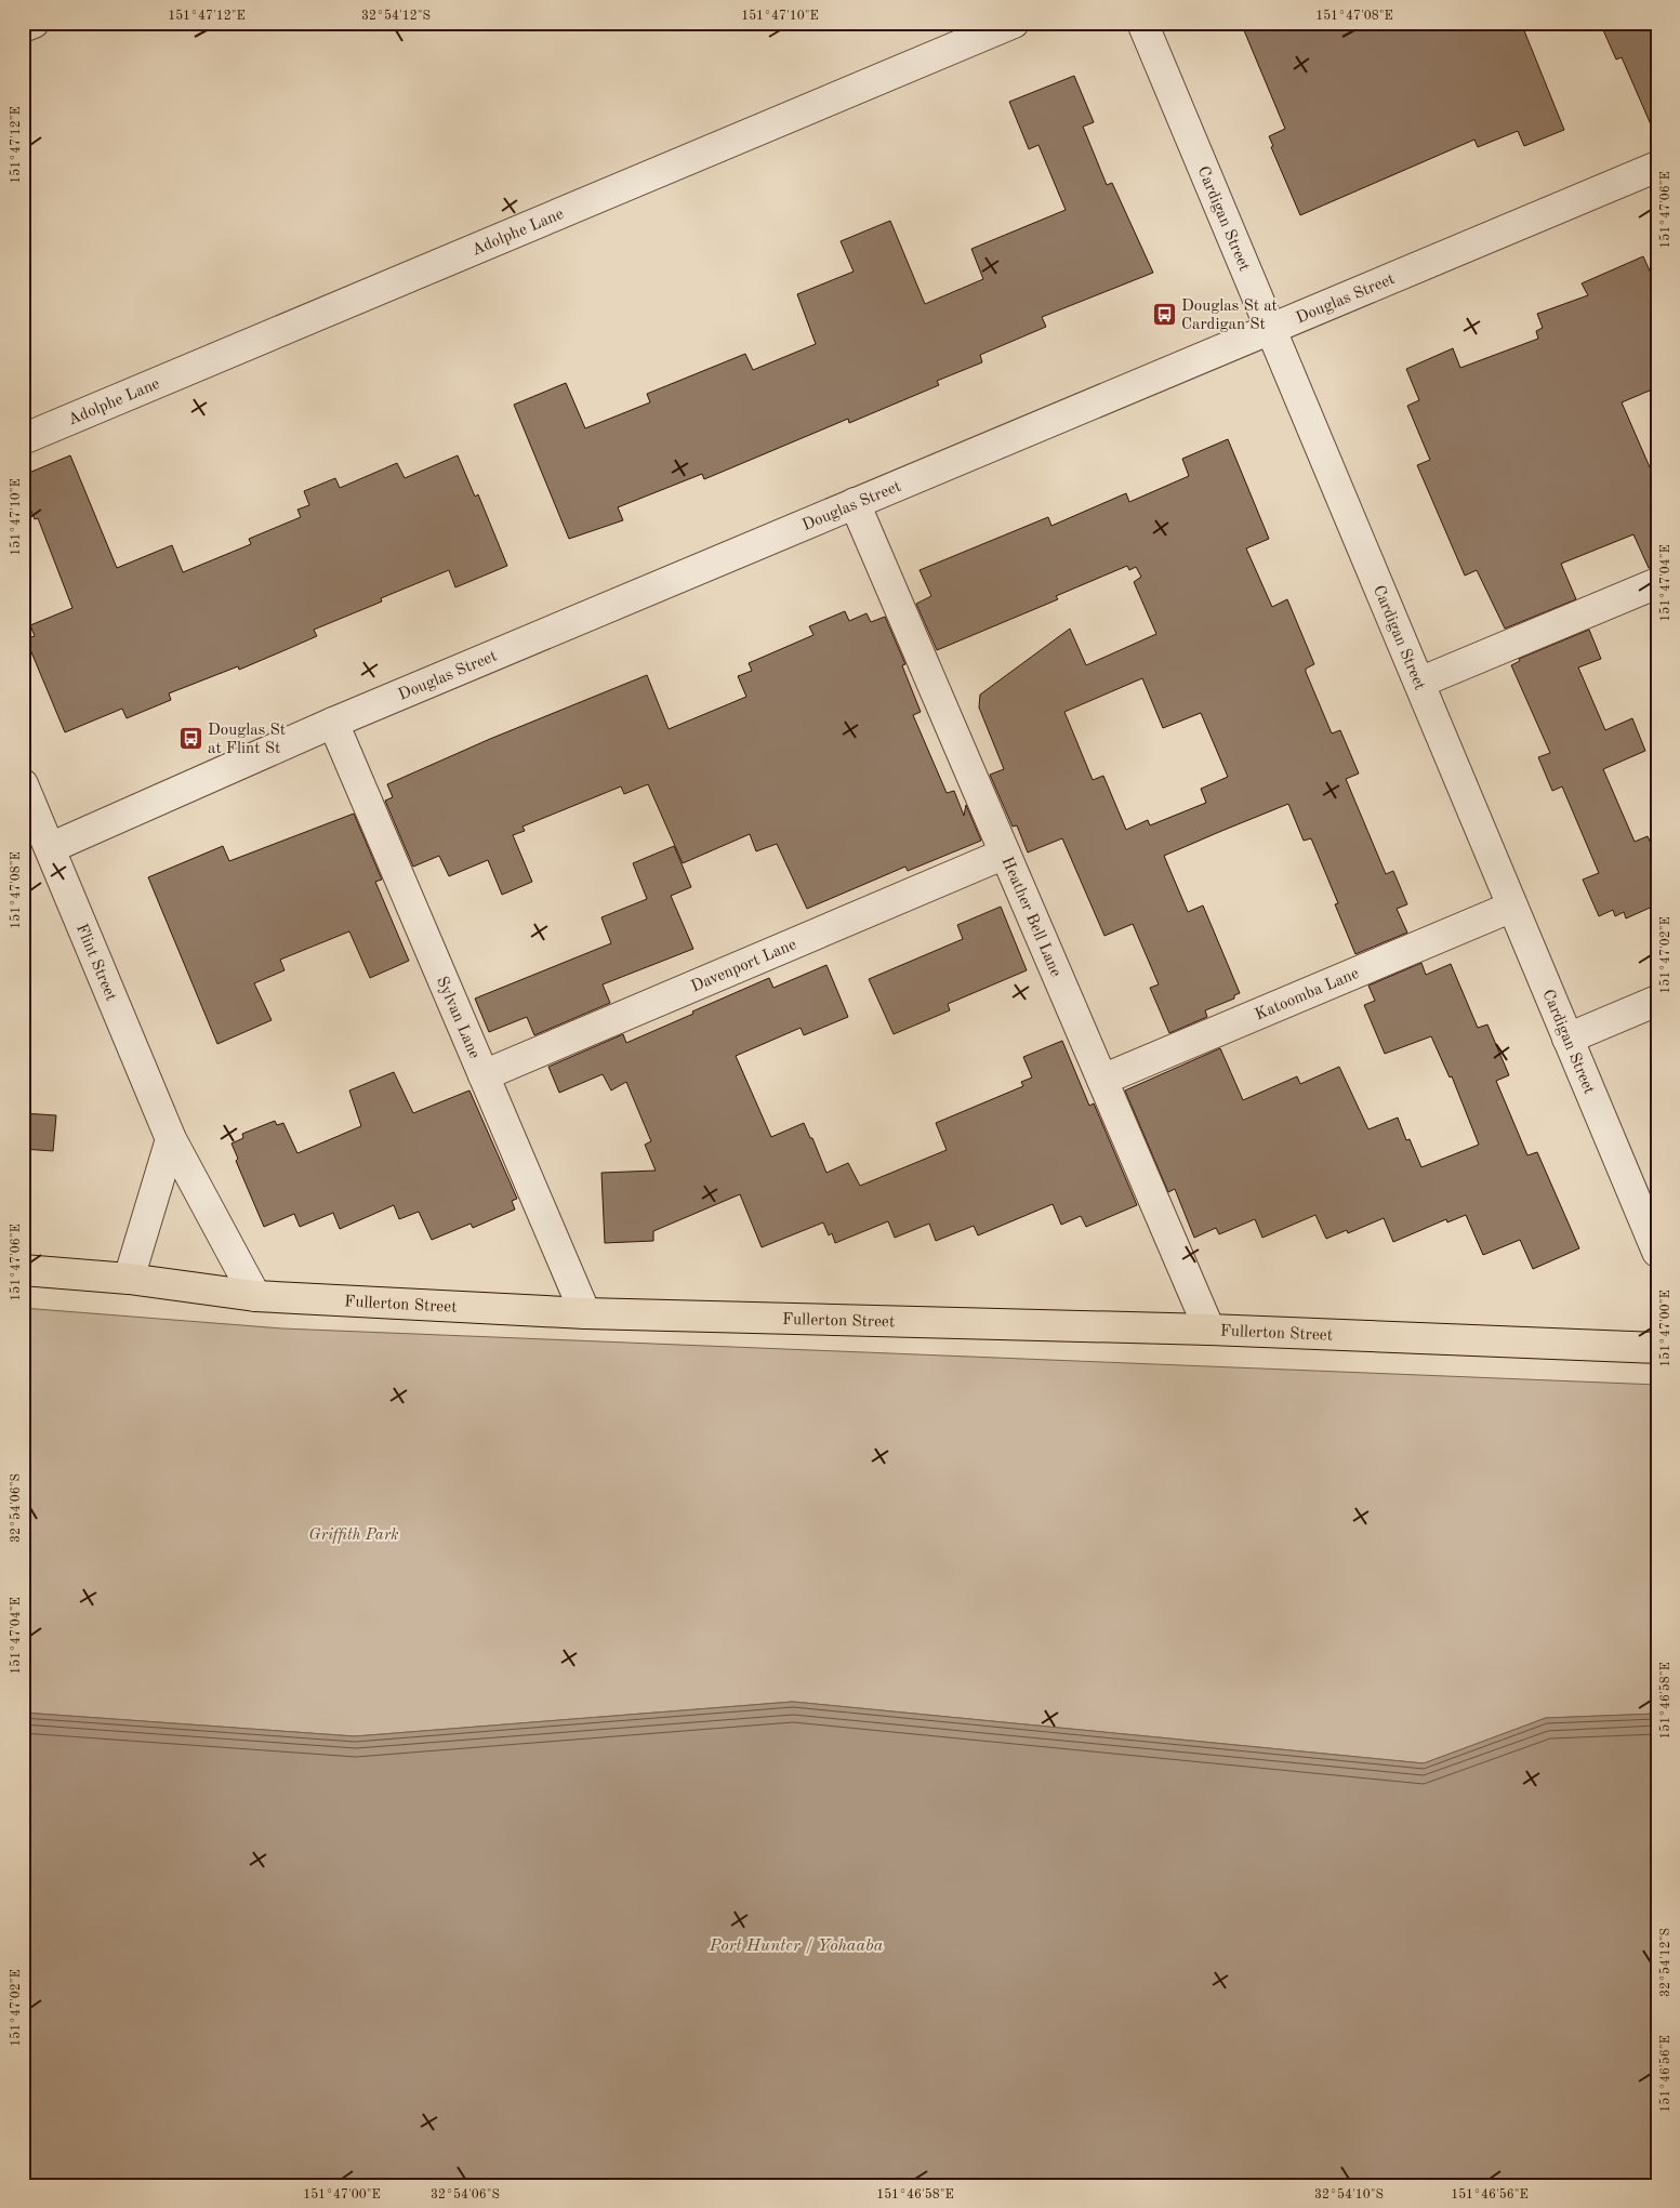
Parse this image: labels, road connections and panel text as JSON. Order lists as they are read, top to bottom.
{
  "streets": {
    "main road": ["Fullerton Street"],
    "street": [
      "Cardigan Street",
      "Adolphe Lane",
      "Douglas Street",
      "Heather Bell Lane",
      "Flint Street",
      "Davenport Lane",
      "Katoomba Lane",
      "Sylvan Lane"
    ]
  },
  "crossings": [
    ["Cardigan Street", "Douglas Street"],
    ["Cardigan Street", "Katoomba Lane"],
    ["Douglas Street", "Heather Bell Lane"],
    ["Douglas Street", "Flint Street"],
    ["Douglas Street", "Sylvan Lane"],
    ["Heather Bell Lane", "Davenport Lane"],
    ["Heather Bell Lane", "Katoomba Lane"],
    ["Heather Bell Lane", "Fullerton Street"],
    ["Flint Street", "Fullerton Street"],
    ["Davenport Lane", "Sylvan Lane"],
    ["Sylvan Lane", "Fullerton Street"]
  ],
  "water": ["Port Hunter / Yohaaba"],
  "parks": ["Griffith Park"],
  "places": {
    "bus stop": ["Douglas St at Cardigan St", "Douglas St at Flint St"]
  },
  "coordinates": [
    "151°47'12\"E",
    "32°54'12\"S",
    "151°47'10\"E",
    "151°47'08\"E",
    "151°47'06\"E",
    "151°47'04\"E",
    "151°47'02\"E",
    "151°47'00\"E",
    "32°54'06\"S",
    "151°46'58\"E",
    "151°46'56\"E",
    "32°54'10\"S"
  ]
}
